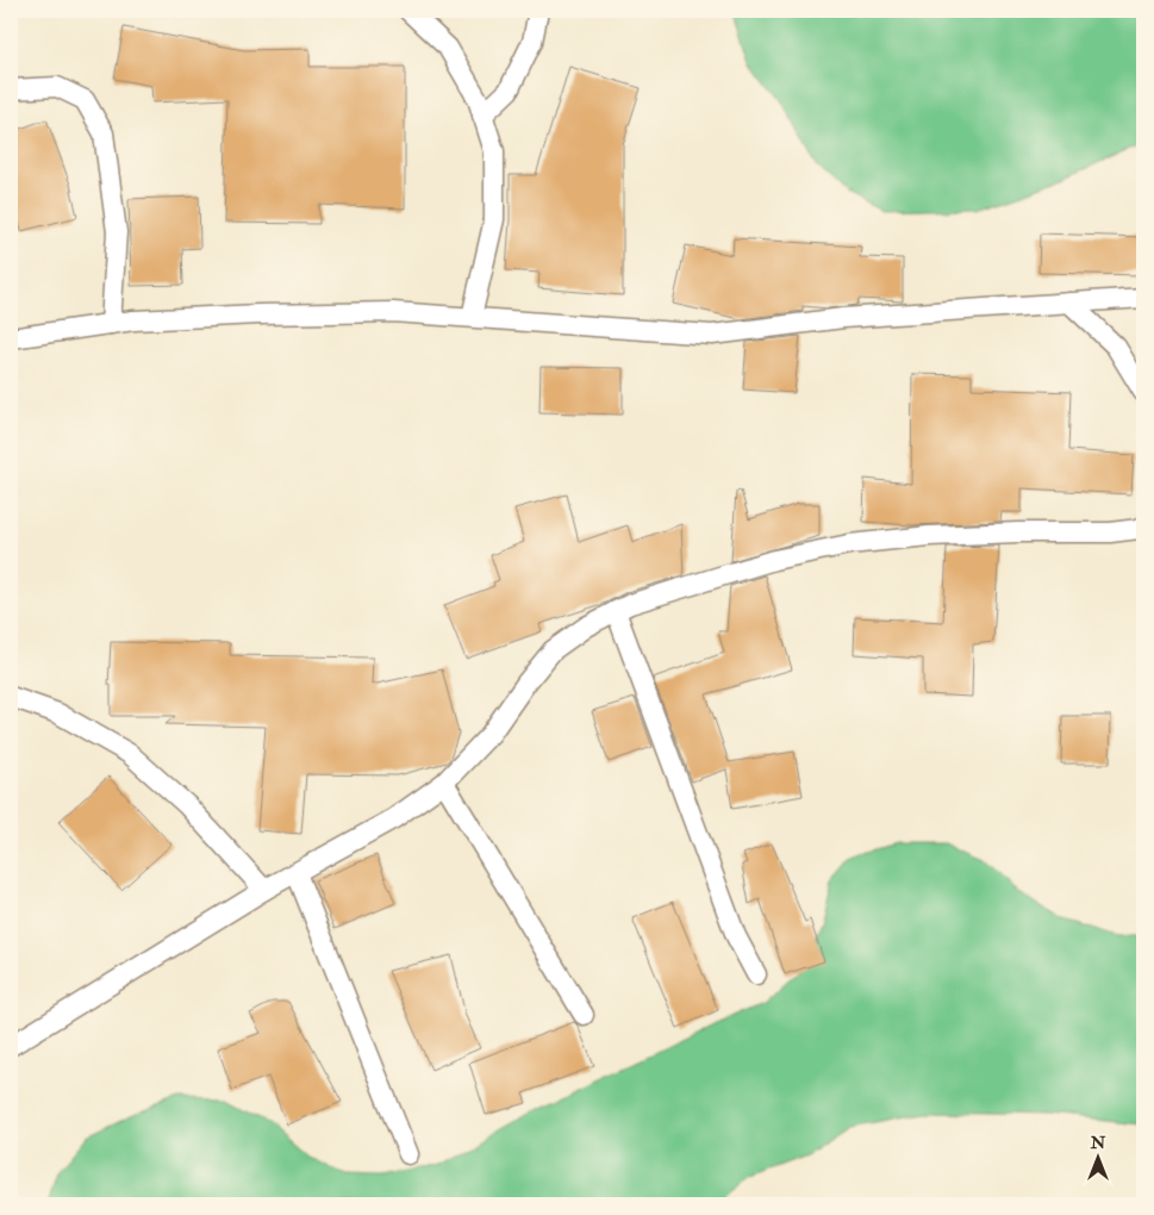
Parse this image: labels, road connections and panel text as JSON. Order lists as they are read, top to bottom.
{
  "north": "top"
}
